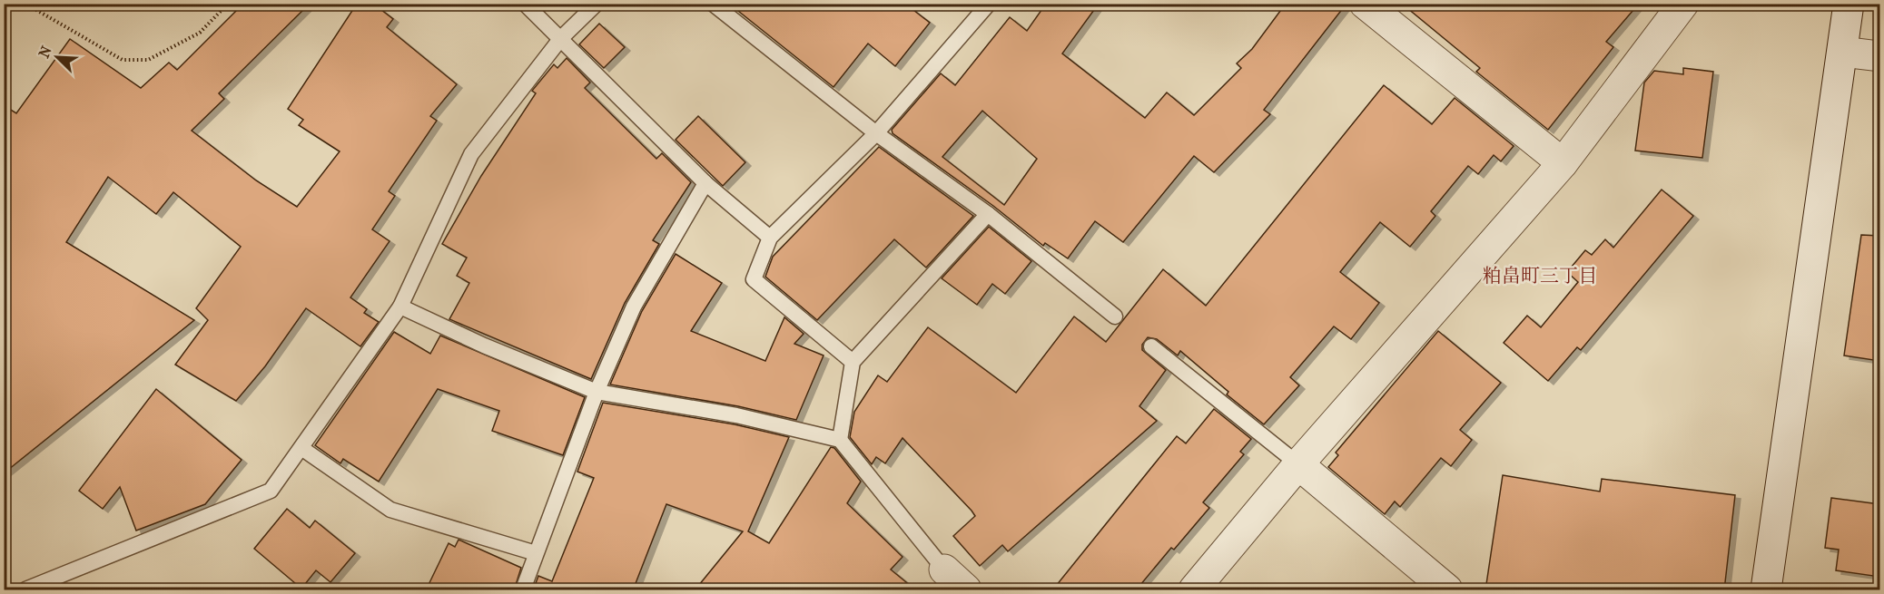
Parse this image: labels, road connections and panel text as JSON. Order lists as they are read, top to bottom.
{
  "districts": ["粕畠町三丁目"],
  "north": "top left"
}
